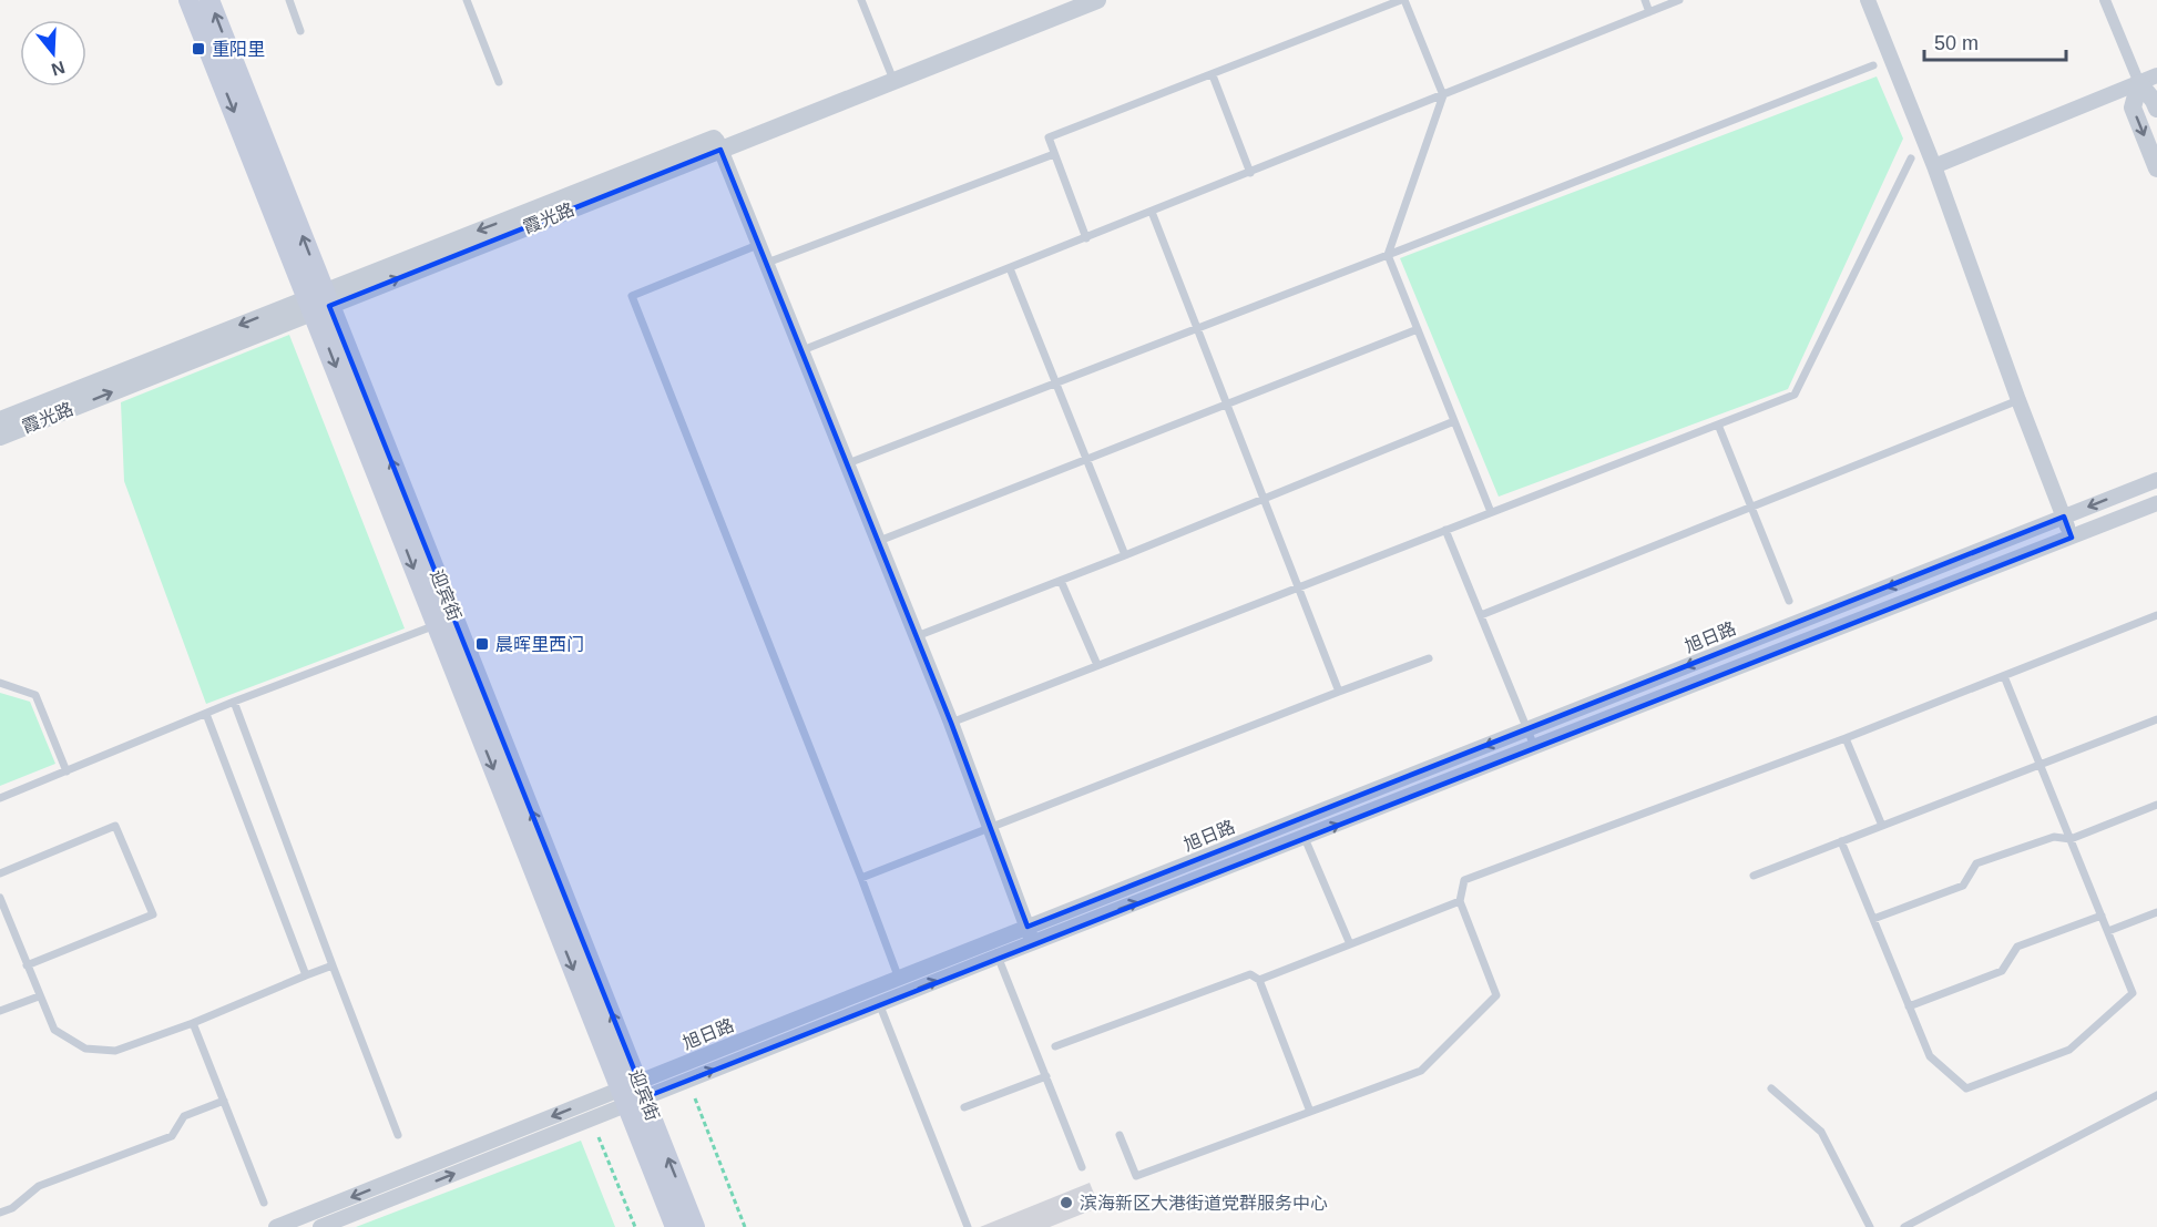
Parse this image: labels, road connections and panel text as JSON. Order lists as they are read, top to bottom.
{
  "streets": {
    "main road": ["迎宾街"],
    "street": ["霞光路", "旭日路"]
  },
  "crossings": [
    ["霞光路", "迎宾街"],
    ["迎宾街", "旭日路"]
  ],
  "places": {
    "transit": ["重阳里", "晨晖里西门"],
    "other": ["滨海新区大港街道党群服务中心"]
  },
  "scale_bar": "50 m",
  "north": "bottom"
}
